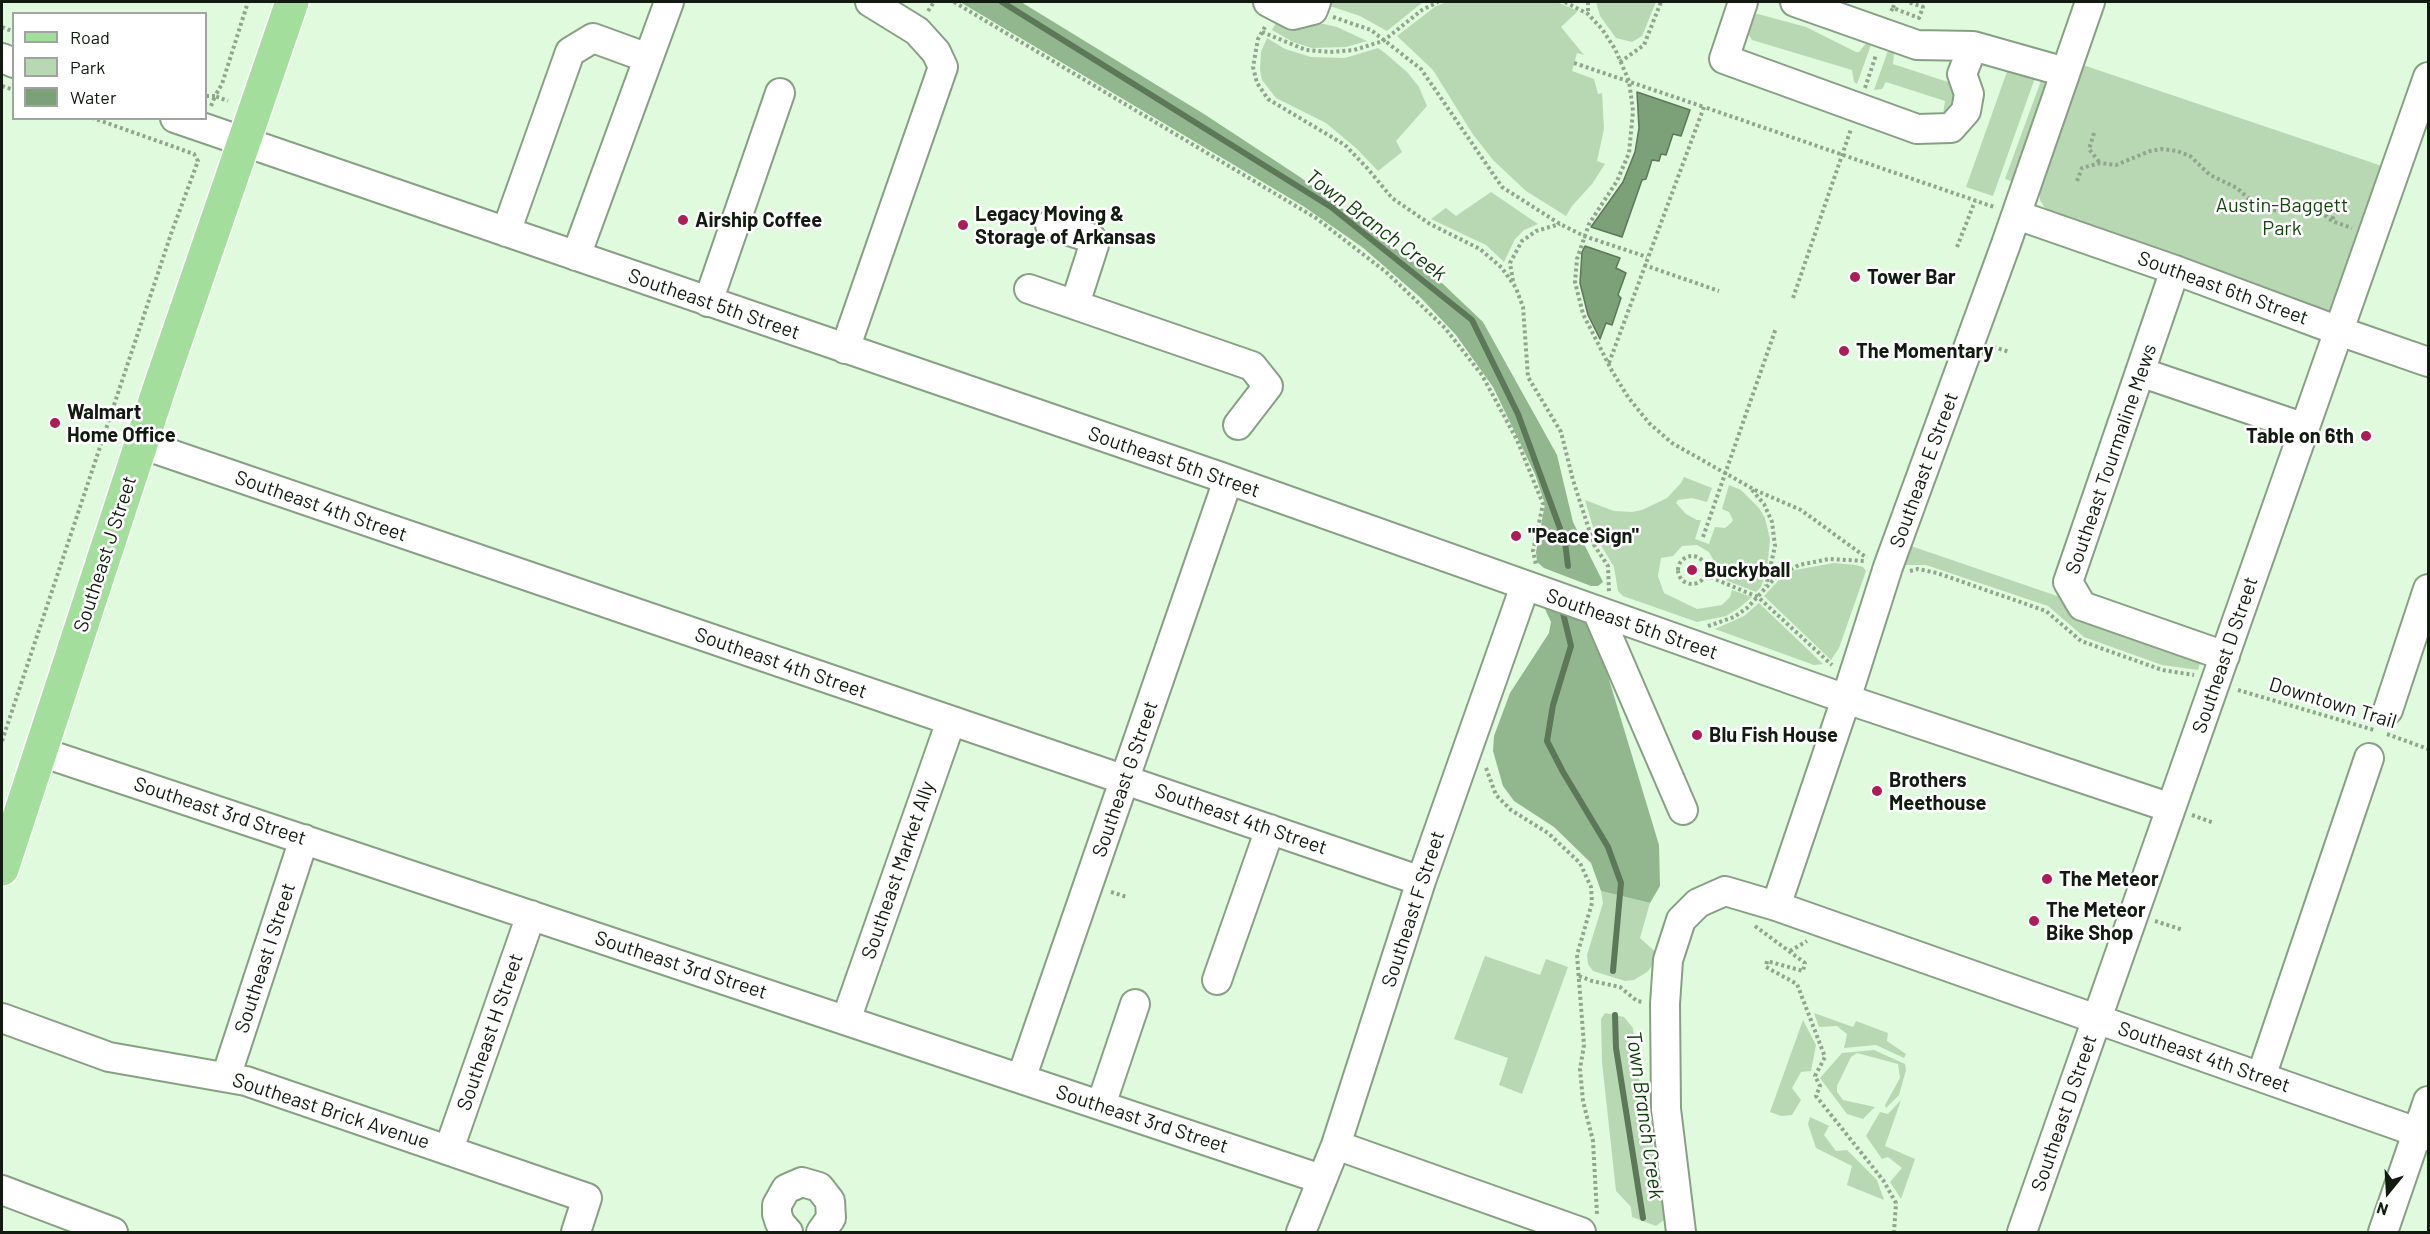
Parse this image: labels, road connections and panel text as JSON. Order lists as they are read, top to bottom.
{
  "streets": {
    "main road": ["Southeast J Street"],
    "street": [
      "Southeast 6th Street",
      "Southeast 5th Street",
      "Southeast Tourmaline Mews",
      "Southeast E Street",
      "Southeast 4th Street",
      "Southeast D Street",
      "Southeast G Street",
      "Southeast 3rd Street",
      "Southeast Market Ally",
      "Southeast F Street",
      "Southeast I Street",
      "Southeast H Street",
      "Southeast Brick Avenue"
    ],
    "path": ["Downtown Trail"]
  },
  "crossings": [
    ["Southeast 6th Street", "Southeast Tourmaline Mews"],
    ["Southeast 6th Street", "Southeast E Street"],
    ["Southeast 6th Street", "Southeast D Street"],
    ["Southeast 5th Street", "Southeast E Street"],
    ["Southeast 5th Street", "Southeast J Street"],
    ["Southeast 5th Street", "Southeast D Street"],
    ["Southeast 5th Street", "Southeast G Street"],
    ["Southeast 5th Street", "Southeast F Street"],
    ["Southeast Tourmaline Mews", "Southeast D Street"],
    ["Southeast E Street", "Southeast 4th Street"],
    ["Southeast 4th Street", "Southeast J Street"],
    ["Southeast 4th Street", "Southeast D Street"],
    ["Southeast 4th Street", "Southeast G Street"],
    ["Southeast 4th Street", "Southeast Market Ally"],
    ["Southeast 4th Street", "Southeast F Street"],
    ["Southeast J Street", "Southeast 3rd Street"],
    ["Southeast G Street", "Southeast 3rd Street"],
    ["Southeast 3rd Street", "Southeast Market Ally"],
    ["Southeast 3rd Street", "Southeast F Street"],
    ["Southeast 3rd Street", "Southeast I Street"],
    ["Southeast 3rd Street", "Southeast H Street"],
    ["Southeast I Street", "Southeast Brick Avenue"],
    ["Southeast H Street", "Southeast Brick Avenue"]
  ],
  "water": ["Town Branch Creek"],
  "parks": ["Austin-Baggett Park"],
  "places": [
    "Airship Coffee",
    "Legacy Moving & Storage of Arkansas",
    "Tower Bar",
    "The Momentary",
    "Walmart Home Office",
    "Table on 6th",
    "\"Peace Sign\"",
    "Buckyball",
    "Blu Fish House",
    "Brothers Meethouse",
    "The Meteor",
    "The Meteor Bike Shop"
  ],
  "legend": ["Road", "Park", "Water"],
  "north": "bottom"
}
